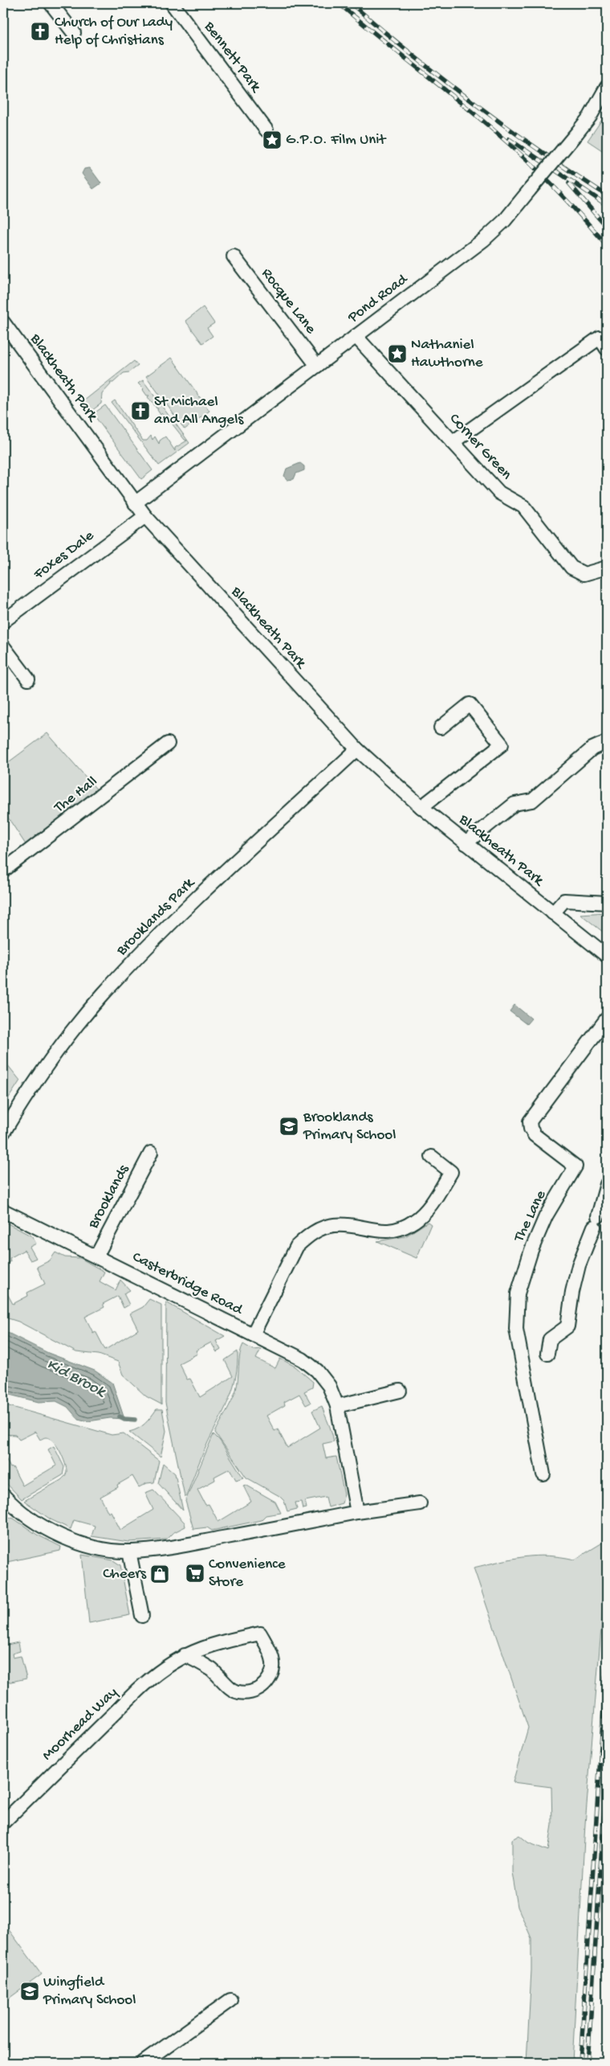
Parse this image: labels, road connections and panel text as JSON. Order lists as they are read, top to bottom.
{
  "streets": {
    "street": [
      "Bennett Park",
      "Pond Road",
      "Rocque Lane",
      "Blackheath Park",
      "Corner Green",
      "Foxes Dale",
      "The Hall",
      "Brooklands Park",
      "Brooklands",
      "The Lane",
      "Casterbridge Road",
      "Moorhead Way"
    ]
  },
  "crossings": [
    ["Pond Road", "Rocque Lane"],
    ["Pond Road", "Blackheath Park"],
    ["Pond Road", "Corner Green"],
    ["Blackheath Park", "Foxes Dale"],
    ["Blackheath Park", "Brooklands Park"],
    ["Brooklands", "Casterbridge Road"]
  ],
  "water": ["Kid Brook"],
  "places": {
    "church": ["Church of Our Lady Help of Christians", "St Michael and All Angels"],
    "place": ["G.P.O. Film Unit", "Nathaniel Hawthorne"],
    "school or university": ["Brooklands Primary School", "Wingfield Primary School"],
    "supermarket": ["Convenience Store"],
    "shop": ["Cheers"]
  }
}
